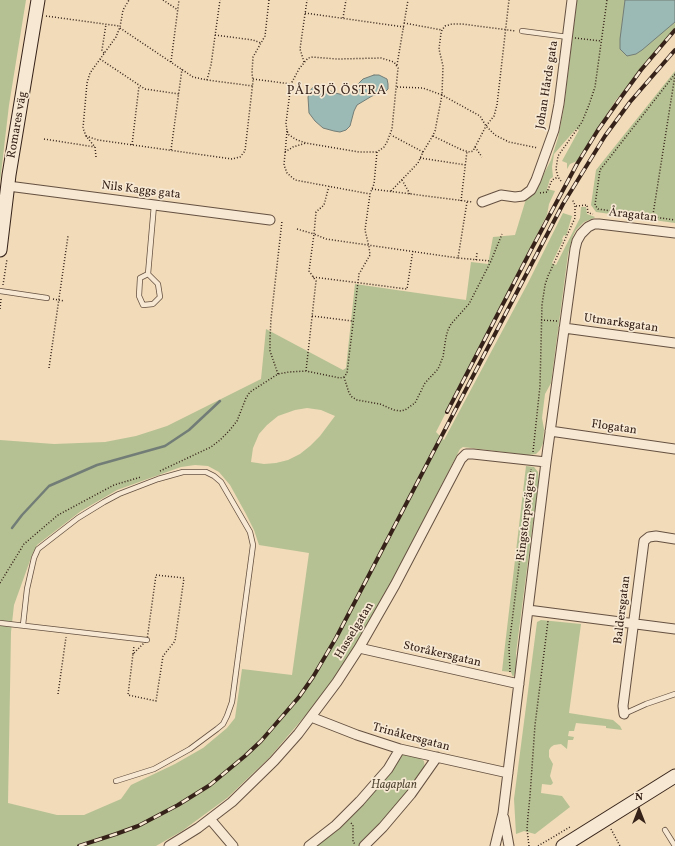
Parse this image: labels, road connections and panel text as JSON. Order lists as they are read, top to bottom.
{
  "streets": {
    "street": [
      "Johan Hårds gata",
      "Romares väg",
      "Nils Kaggs gata",
      "Åragatan",
      "Utmarksgatan",
      "Flogatan",
      "Ringstorpsvägen",
      "Baldersgatan",
      "Hasselgatan",
      "Storåkersgatan",
      "Trinåkersgatan"
    ]
  },
  "crossings": [
    ["Romares väg", "Nils Kaggs gata"],
    ["Åragatan", "Ringstorpsvägen"],
    ["Utmarksgatan", "Ringstorpsvägen"],
    ["Flogatan", "Ringstorpsvägen"],
    ["Ringstorpsvägen", "Hasselgatan"],
    ["Ringstorpsvägen", "Storåkersgatan"],
    ["Ringstorpsvägen", "Trinåkersgatan"],
    ["Hasselgatan", "Storåkersgatan"],
    ["Hasselgatan", "Trinåkersgatan"]
  ],
  "districts": ["PÅLSJÖ ÖSTRA"],
  "parks": ["Hagaplan"],
  "north": "top"
}
